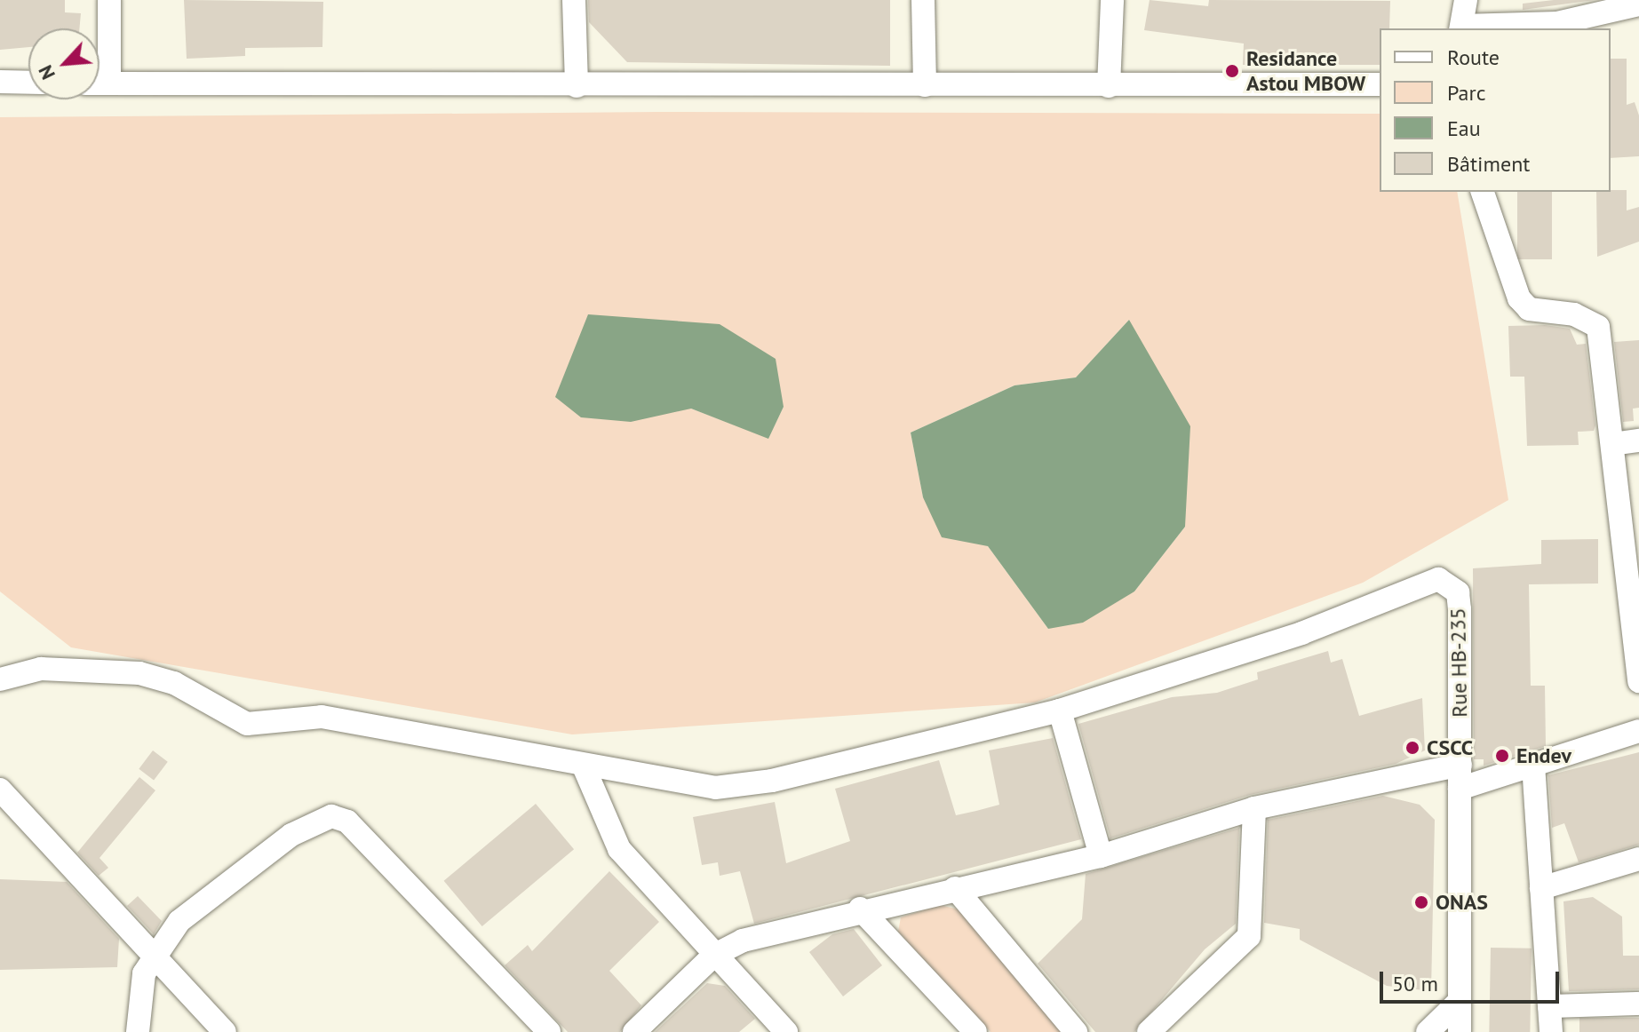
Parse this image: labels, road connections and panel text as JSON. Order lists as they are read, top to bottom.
{
  "streets": {
    "street": ["Rue HB-235"]
  },
  "places": [
    "Residance Astou MBOW",
    "CSCC",
    "Endev",
    "ONAS"
  ],
  "legend": [
    "Route",
    "Parc",
    "Eau",
    "Bâtiment"
  ],
  "scale_bar": "50 m",
  "north": "bottom left"
}
